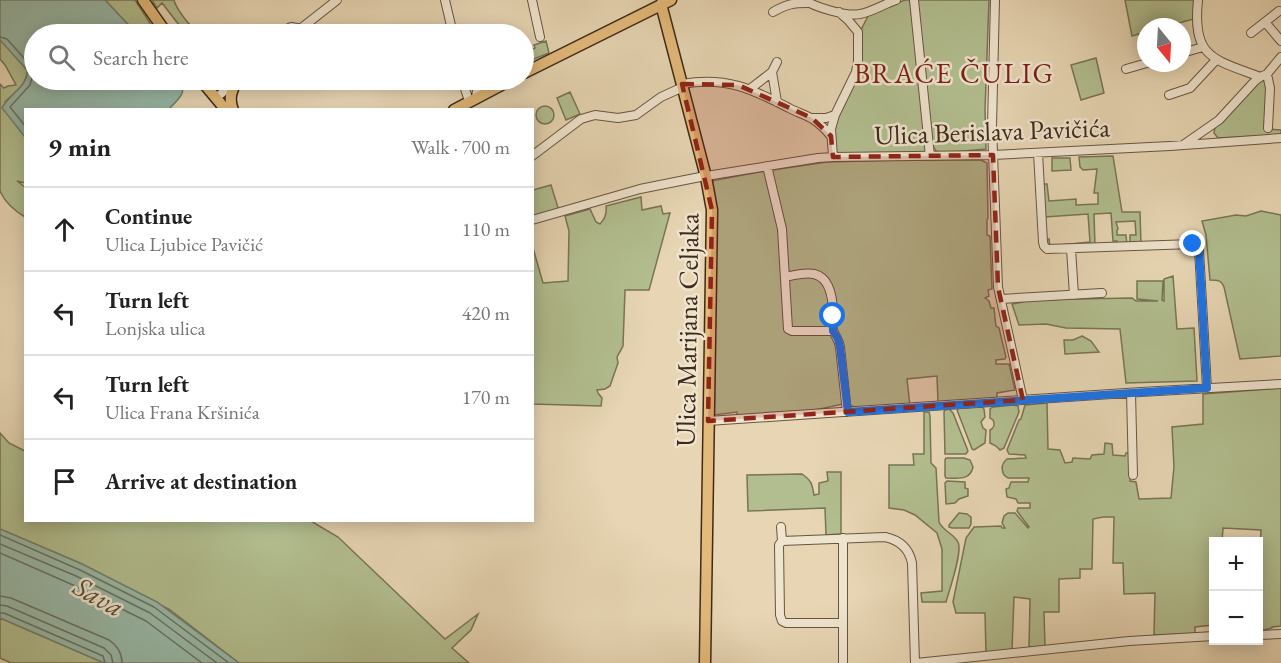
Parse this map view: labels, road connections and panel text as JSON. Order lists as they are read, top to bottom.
{
  "streets": {
    "main road": ["Ulica Marijana Celjaka"],
    "street": ["Ulica Berislava Pavičića"]
  },
  "crossings": [
    ["Ulica Berislava Pavičića", "Ulica Marijana Celjaka"]
  ],
  "districts": ["BRAĆE ČULIG"],
  "water": ["Sava"],
  "north": "bottom",
  "page": {
    "search": "Search here",
    "heading": ["9 min", "Walk · 700 m"],
    "list": [
      ["Continue", "Ulica Ljubice Pavičić", "110 m"],
      ["Turn left", "Lonjska ulica", "420 m"],
      ["Turn left", "Ulica Frana Kršinića", "170 m"],
      "Arrive at destination"
    ],
    "map_buttons": ["+", "−"]
  }
}
